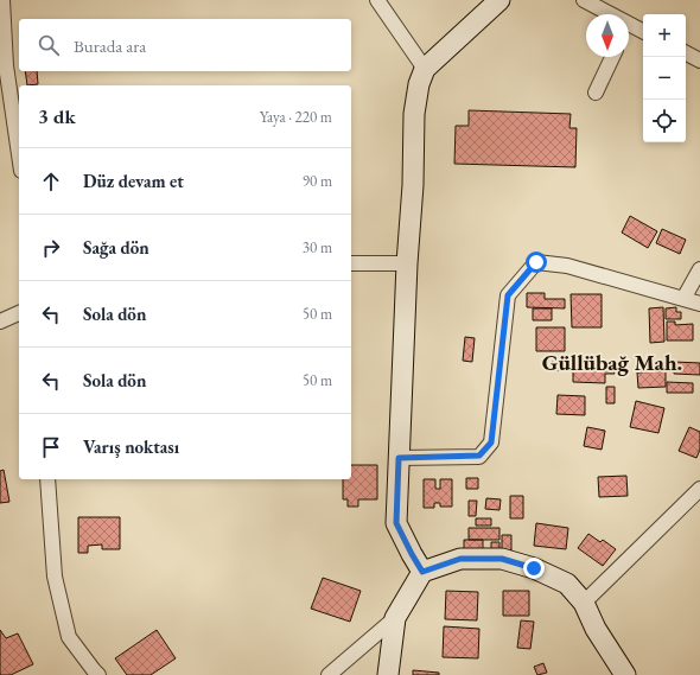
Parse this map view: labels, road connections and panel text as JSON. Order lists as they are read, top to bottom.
{
  "districts": ["Güllübağ Mah."],
  "north": "bottom",
  "page": {
    "map_buttons": ["+", "−"],
    "search": "Burada ara",
    "heading": ["3 dk", "Yaya · 220 m"],
    "list": [
      ["Düz devam et", "90 m"],
      ["Sağa dön", "30 m"],
      ["Sola dön", "50 m"],
      ["Sola dön", "50 m"],
      "Varış noktası"
    ]
  }
}
